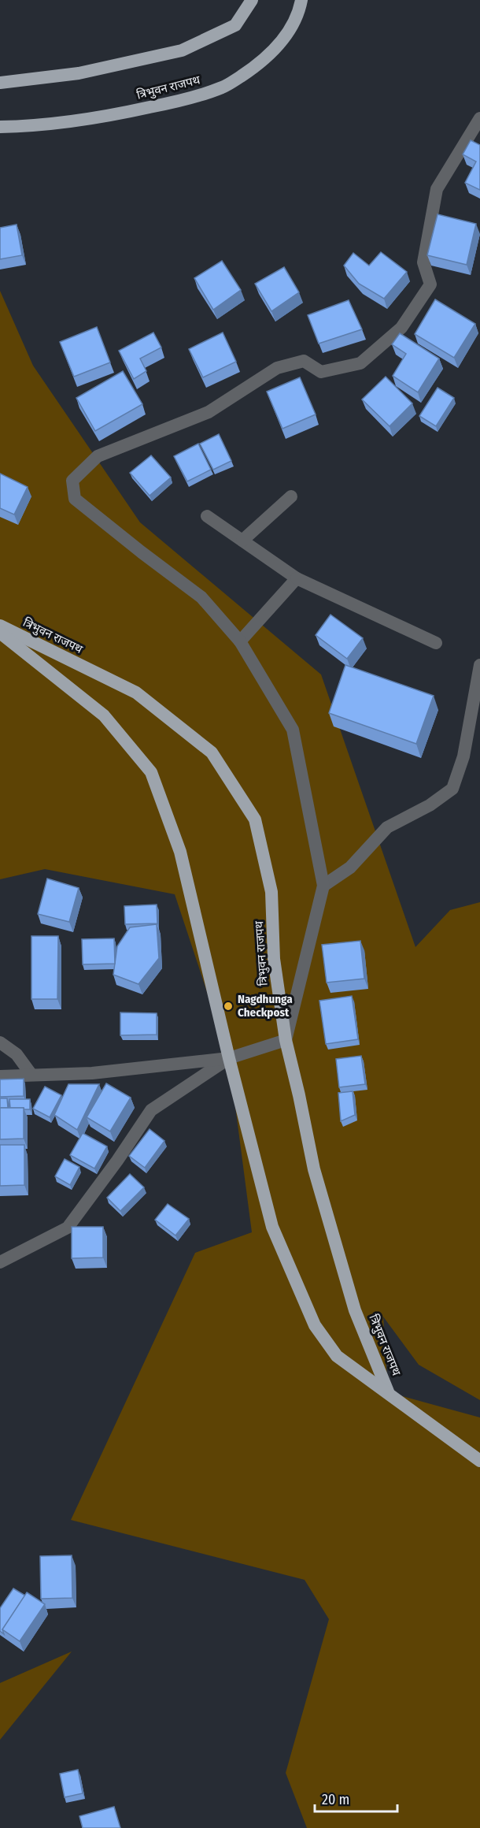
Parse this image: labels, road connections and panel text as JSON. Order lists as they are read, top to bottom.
{
  "streets": {
    "highway": ["त्रिभुवन राजपथ"]
  },
  "places": ["Nagdhunga Checkpost"],
  "scale_bar": "20 m"
}
